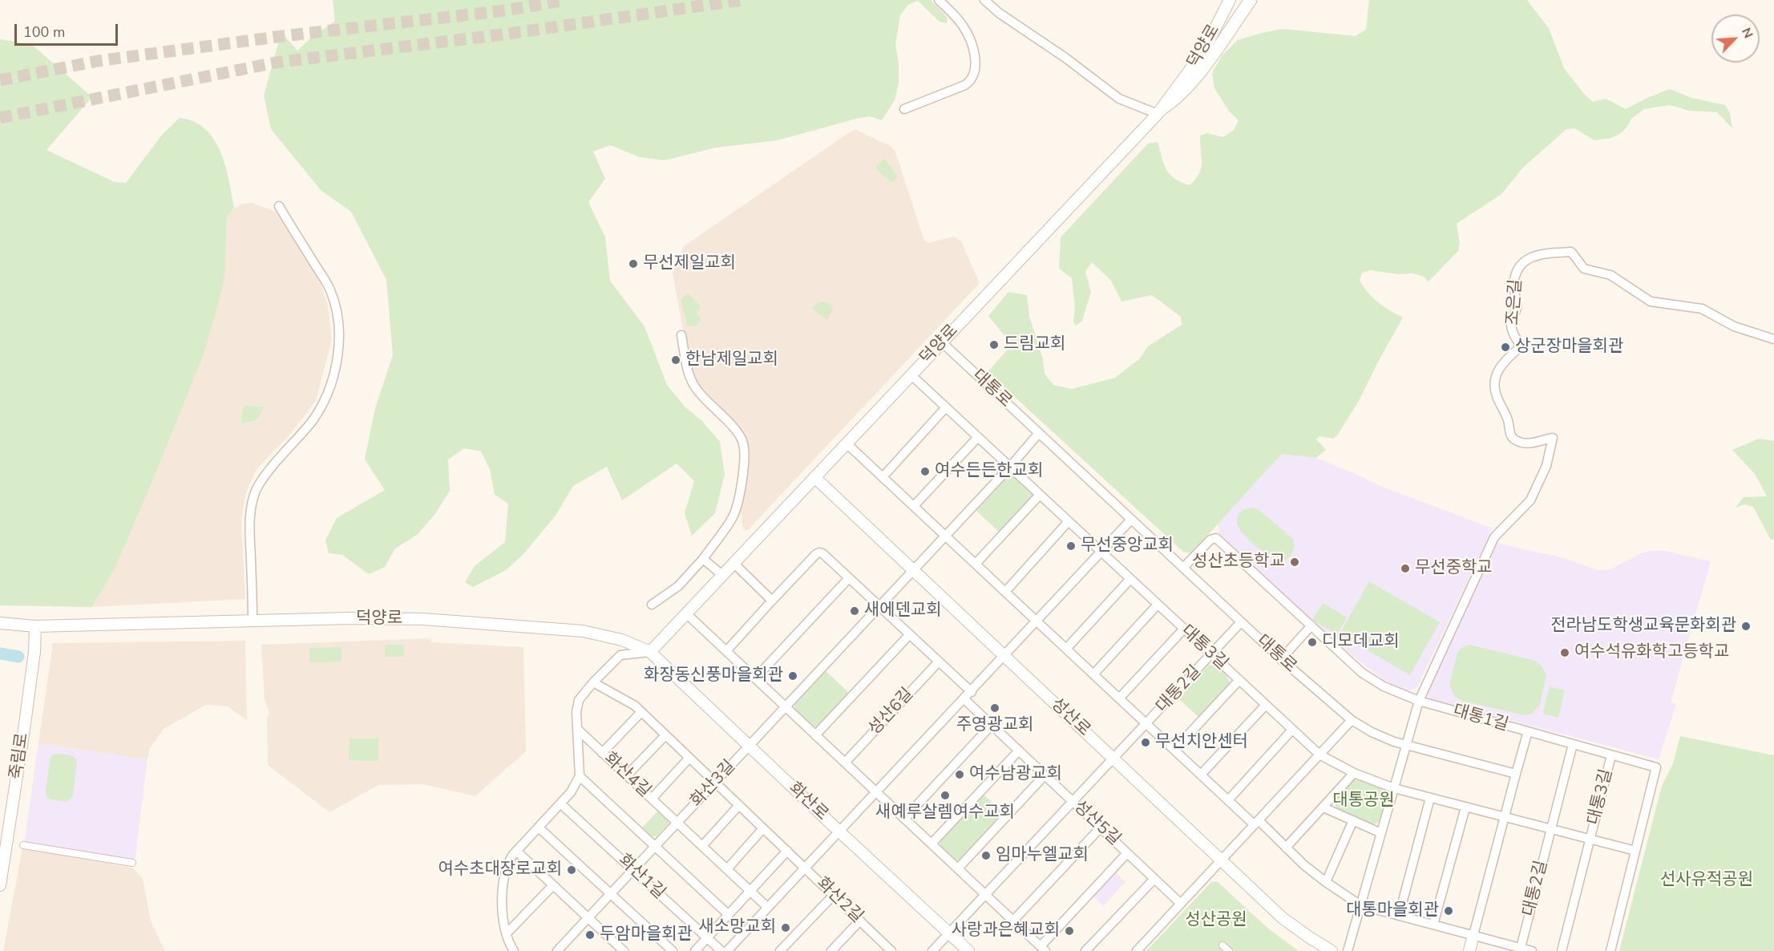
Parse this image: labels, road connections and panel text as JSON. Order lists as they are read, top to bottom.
{
  "streets": {
    "street": [
      "덕양로",
      "조은길",
      "대통로",
      "대통3길",
      "대통2길",
      "성산6길",
      "성산로",
      "대통1길",
      "죽림로",
      "화산4길",
      "화산3길",
      "화산로",
      "성산5길",
      "화산1길",
      "화산2길"
    ]
  },
  "crossings": [
    ["덕양로", "대통로"],
    ["덕양로", "대통3길"],
    ["덕양로", "대통2길"],
    ["덕양로", "성산로"],
    ["덕양로", "죽림로"],
    ["덕양로", "화산4길"],
    ["덕양로", "화산로"],
    ["조은길", "대통1길"],
    ["대통로", "대통2길"],
    ["대통로", "대통1길"],
    ["대통3길", "대통2길"],
    ["대통3길", "대통1길"],
    ["화산4길", "화산3길"],
    ["화산4길", "화산로"],
    ["화산4길", "화산1길"],
    ["화산4길", "화산2길"],
    ["화산3길", "화산로"],
    ["화산3길", "화산1길"],
    ["화산3길", "화산2길"]
  ],
  "parks": ["대통공원", "선사유적공원", "성산공원"],
  "places": [
    "무선제일교회",
    "드림교회",
    "상군장마을회관",
    "한남제일교회",
    "여수든든한교회",
    "무선중앙교회",
    "성산초등학교",
    "무선중학교",
    "새에덴교회",
    "전라남도학생교육문화회관",
    "디모데교회",
    "여수석유화학고등학교",
    "화장동신풍마을회관",
    "주영광교회",
    "무선치안센터",
    "여수남광교회",
    "새예루살렘여수교회",
    "임마누엘교회",
    "여수초대장로교회",
    "대통마을회관",
    "새소망교회",
    "사랑과은혜교회",
    "두암마을회관"
  ],
  "scale_bar": "100 m",
  "north": "top right"
}
